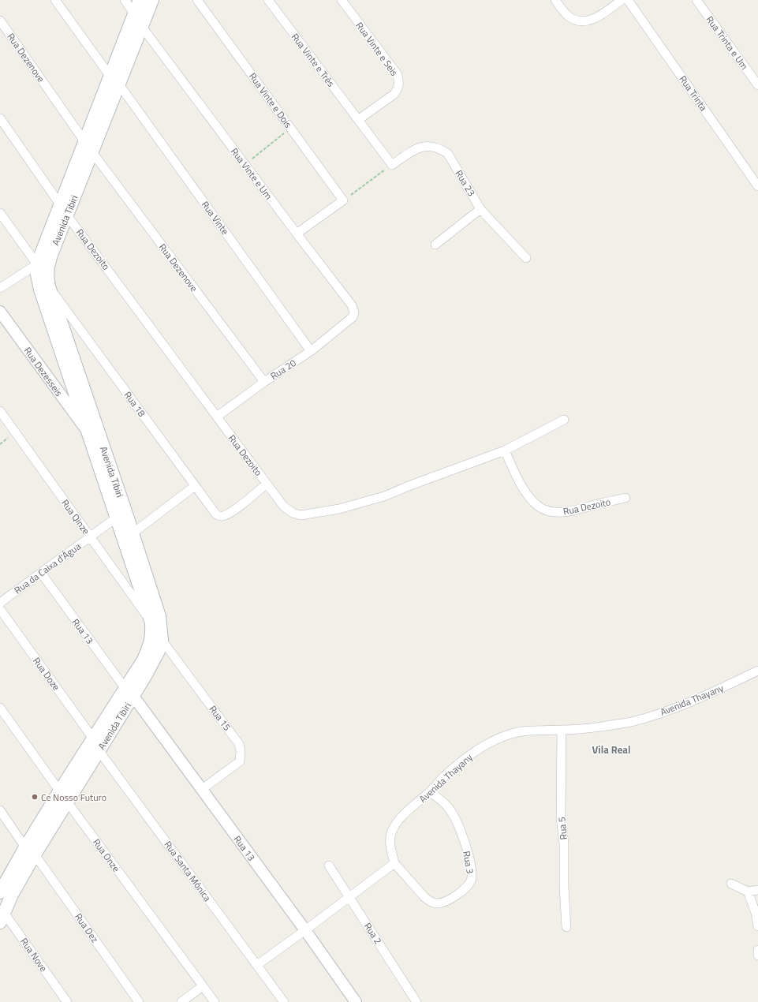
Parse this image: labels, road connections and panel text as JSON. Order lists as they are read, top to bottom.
{
  "streets": {
    "main road": ["Avenida Tibiri"],
    "street": [
      "Rua Trinta e Um",
      "Rua Vinte e Seis",
      "Rua Dezenove",
      "Rua Vinte e Três",
      "Rua Trinta",
      "Rua Vinte e Dois",
      "Rua Vinte e Um",
      "Rua 23",
      "Rua Vinte",
      "Rua Dezoito",
      "Rua 20",
      "Rua Dezesseis",
      "Rua 18",
      "Rua Qinze",
      "Rua da Caixa d'Água",
      "Rua 13",
      "Rua Doze",
      "Avenida Thayany",
      "Rua 15",
      "Rua 5",
      "Rua Onze",
      "Rua 3",
      "Rua Santa Mônica",
      "Rua Dez",
      "Rua 2",
      "Rua Nove"
    ]
  },
  "crossings": [
    ["Rua Vinte e Seis", "Rua Vinte e Três"],
    ["Rua Dezenove", "Avenida Tibiri"],
    ["Rua Dezenove", "Rua 20"],
    ["Rua Vinte e Um", "Avenida Tibiri"],
    ["Rua Vinte e Um", "Rua 20"],
    ["Rua Vinte", "Avenida Tibiri"],
    ["Rua Vinte", "Rua 20"],
    ["Avenida Tibiri", "Rua Dezoito"],
    ["Avenida Tibiri", "Rua Dezesseis"],
    ["Avenida Tibiri", "Rua 18"],
    ["Avenida Tibiri", "Rua Qinze"],
    ["Avenida Tibiri", "Rua da Caixa d'Água"],
    ["Avenida Tibiri", "Rua 13"],
    ["Avenida Tibiri", "Rua Doze"],
    ["Avenida Tibiri", "Rua 15"],
    ["Avenida Tibiri", "Rua Onze"],
    ["Avenida Tibiri", "Rua Santa Mônica"],
    ["Avenida Tibiri", "Rua Dez"],
    ["Avenida Tibiri", "Rua Nove"],
    ["Rua Dezoito", "Rua 20"],
    ["Rua Dezoito", "Rua 18"],
    ["Rua Qinze", "Rua da Caixa d'Água"],
    ["Rua da Caixa d'Água", "Rua 13"],
    ["Rua 13", "Rua 15"],
    ["Rua Doze", "Rua Santa Mônica"],
    ["Avenida Thayany", "Rua 5"],
    ["Avenida Thayany", "Rua 3"]
  ],
  "districts": ["Vila Real"],
  "places": ["Ce Nosso Futuro"]
}
